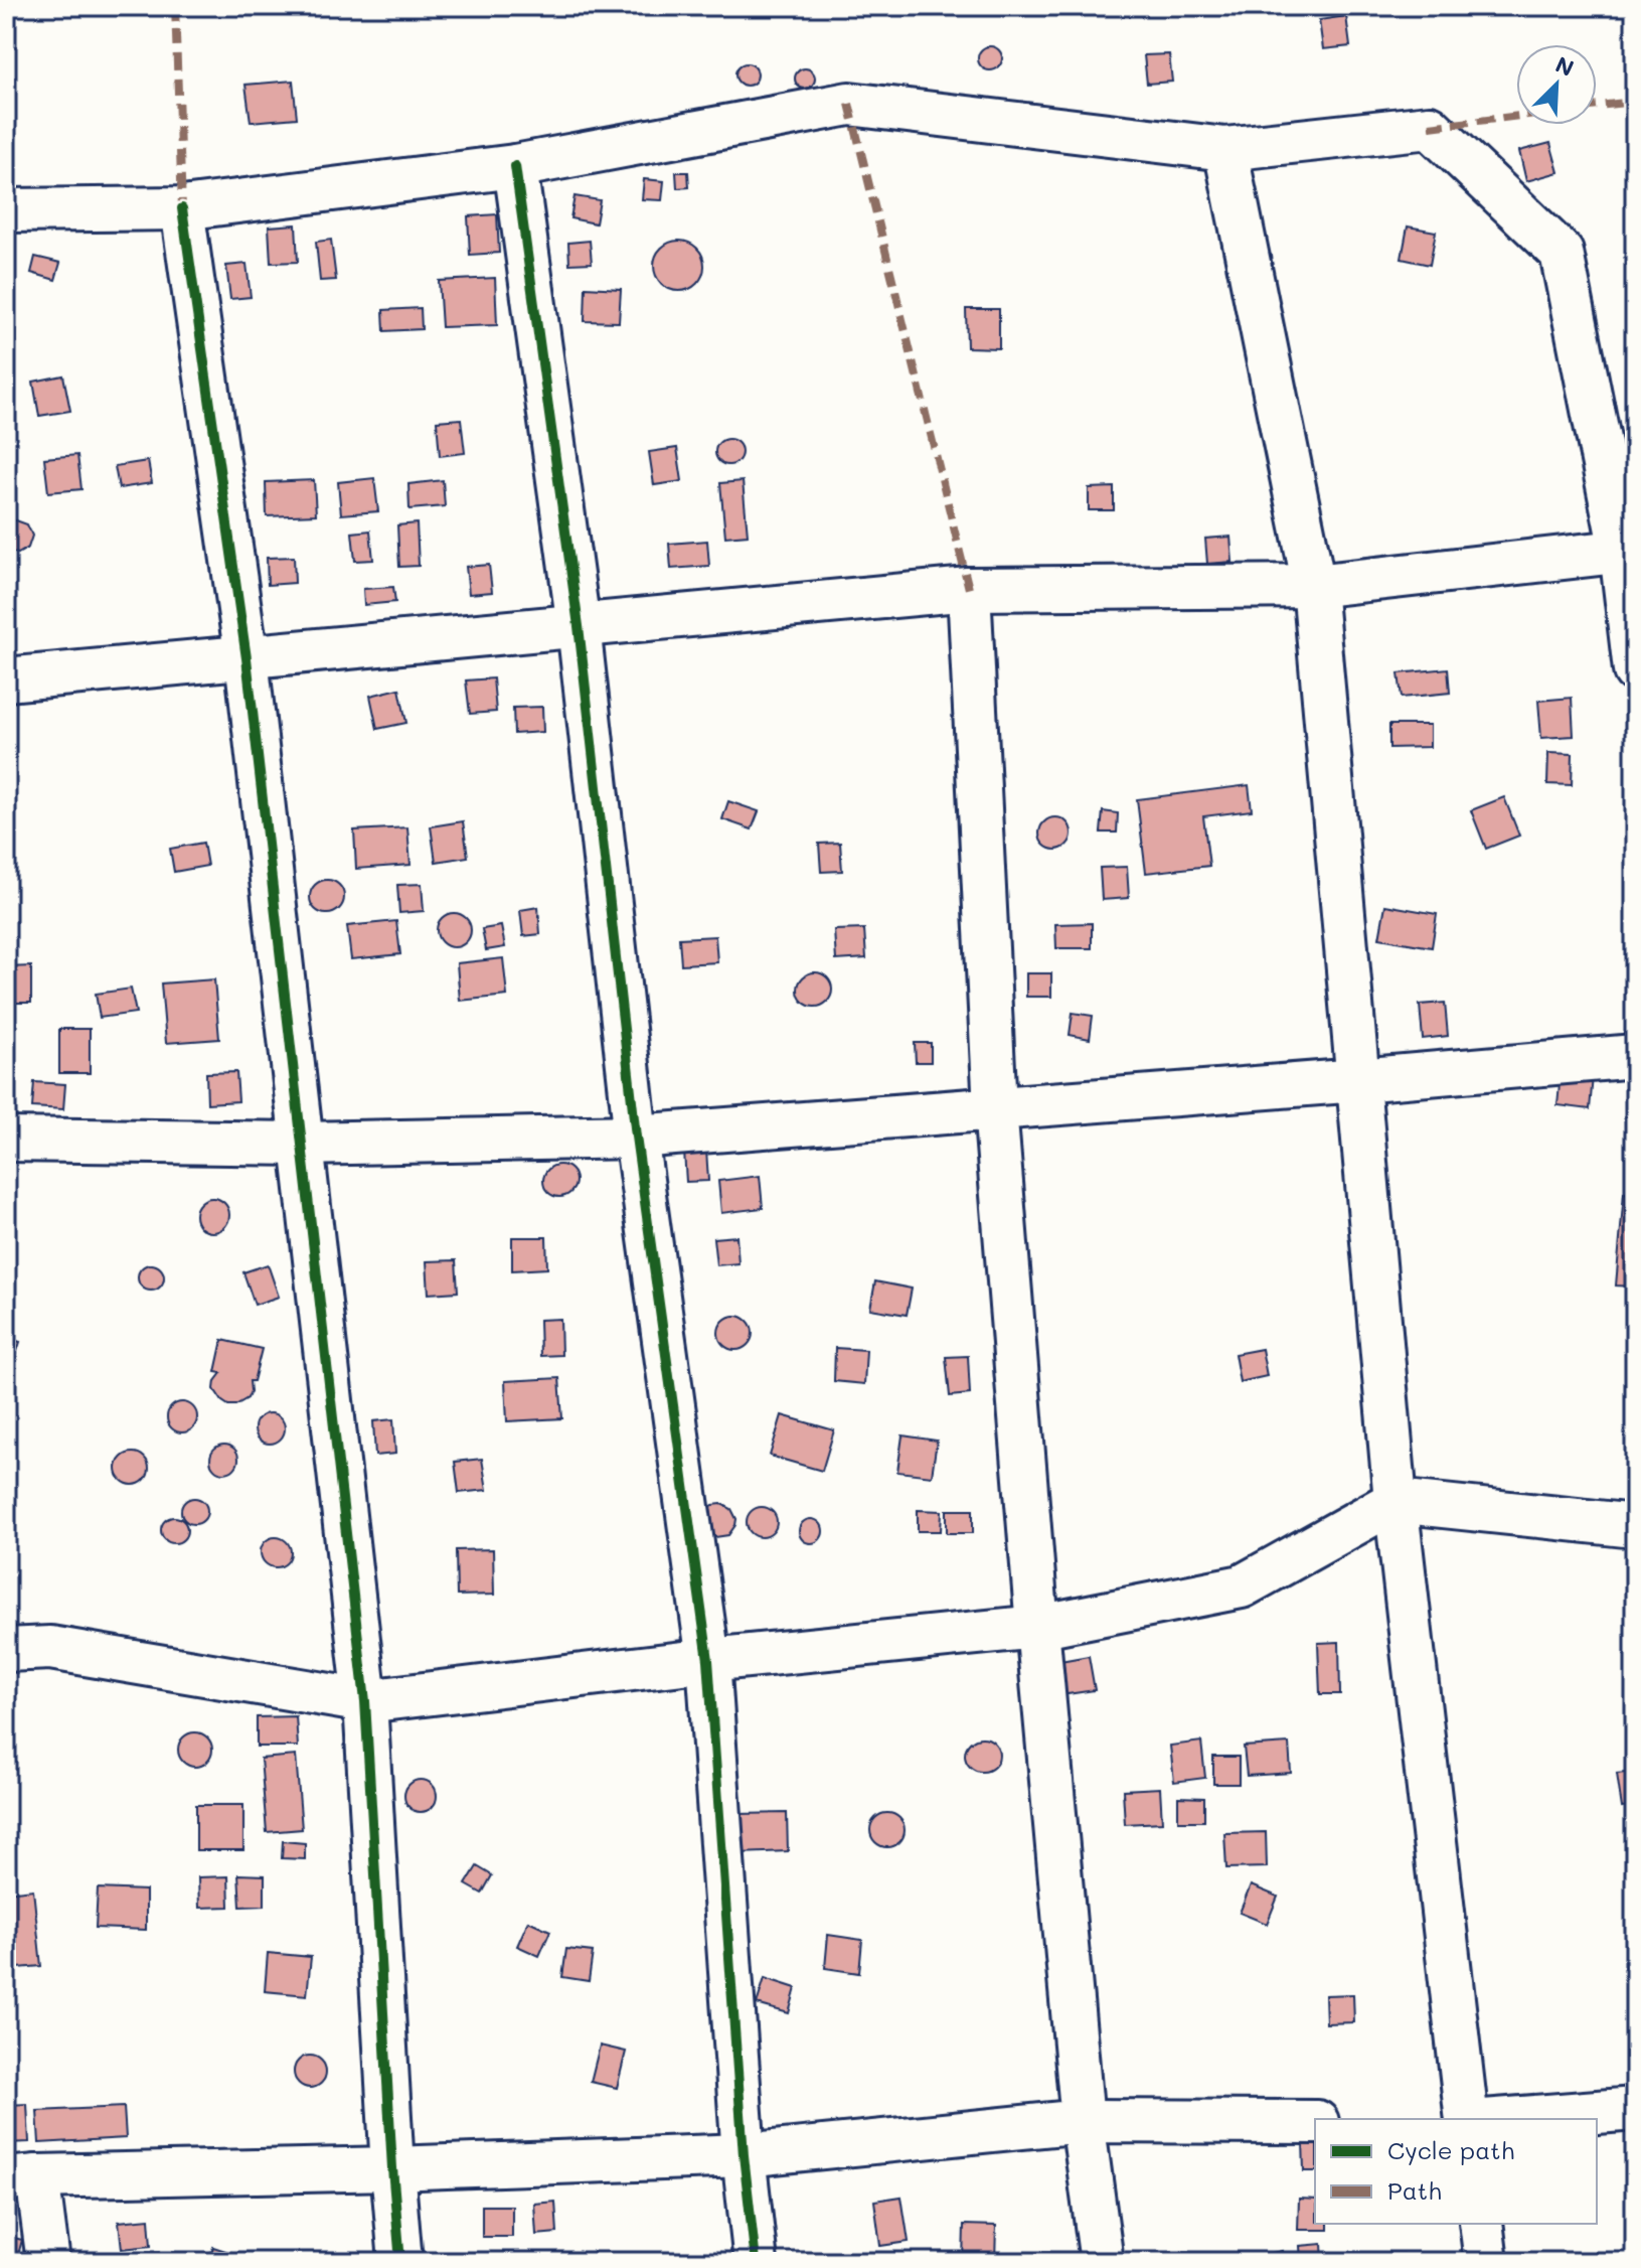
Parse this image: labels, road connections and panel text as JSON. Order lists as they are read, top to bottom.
{
  "legend": ["Cycle path", "Path"],
  "north": "top right"
}
